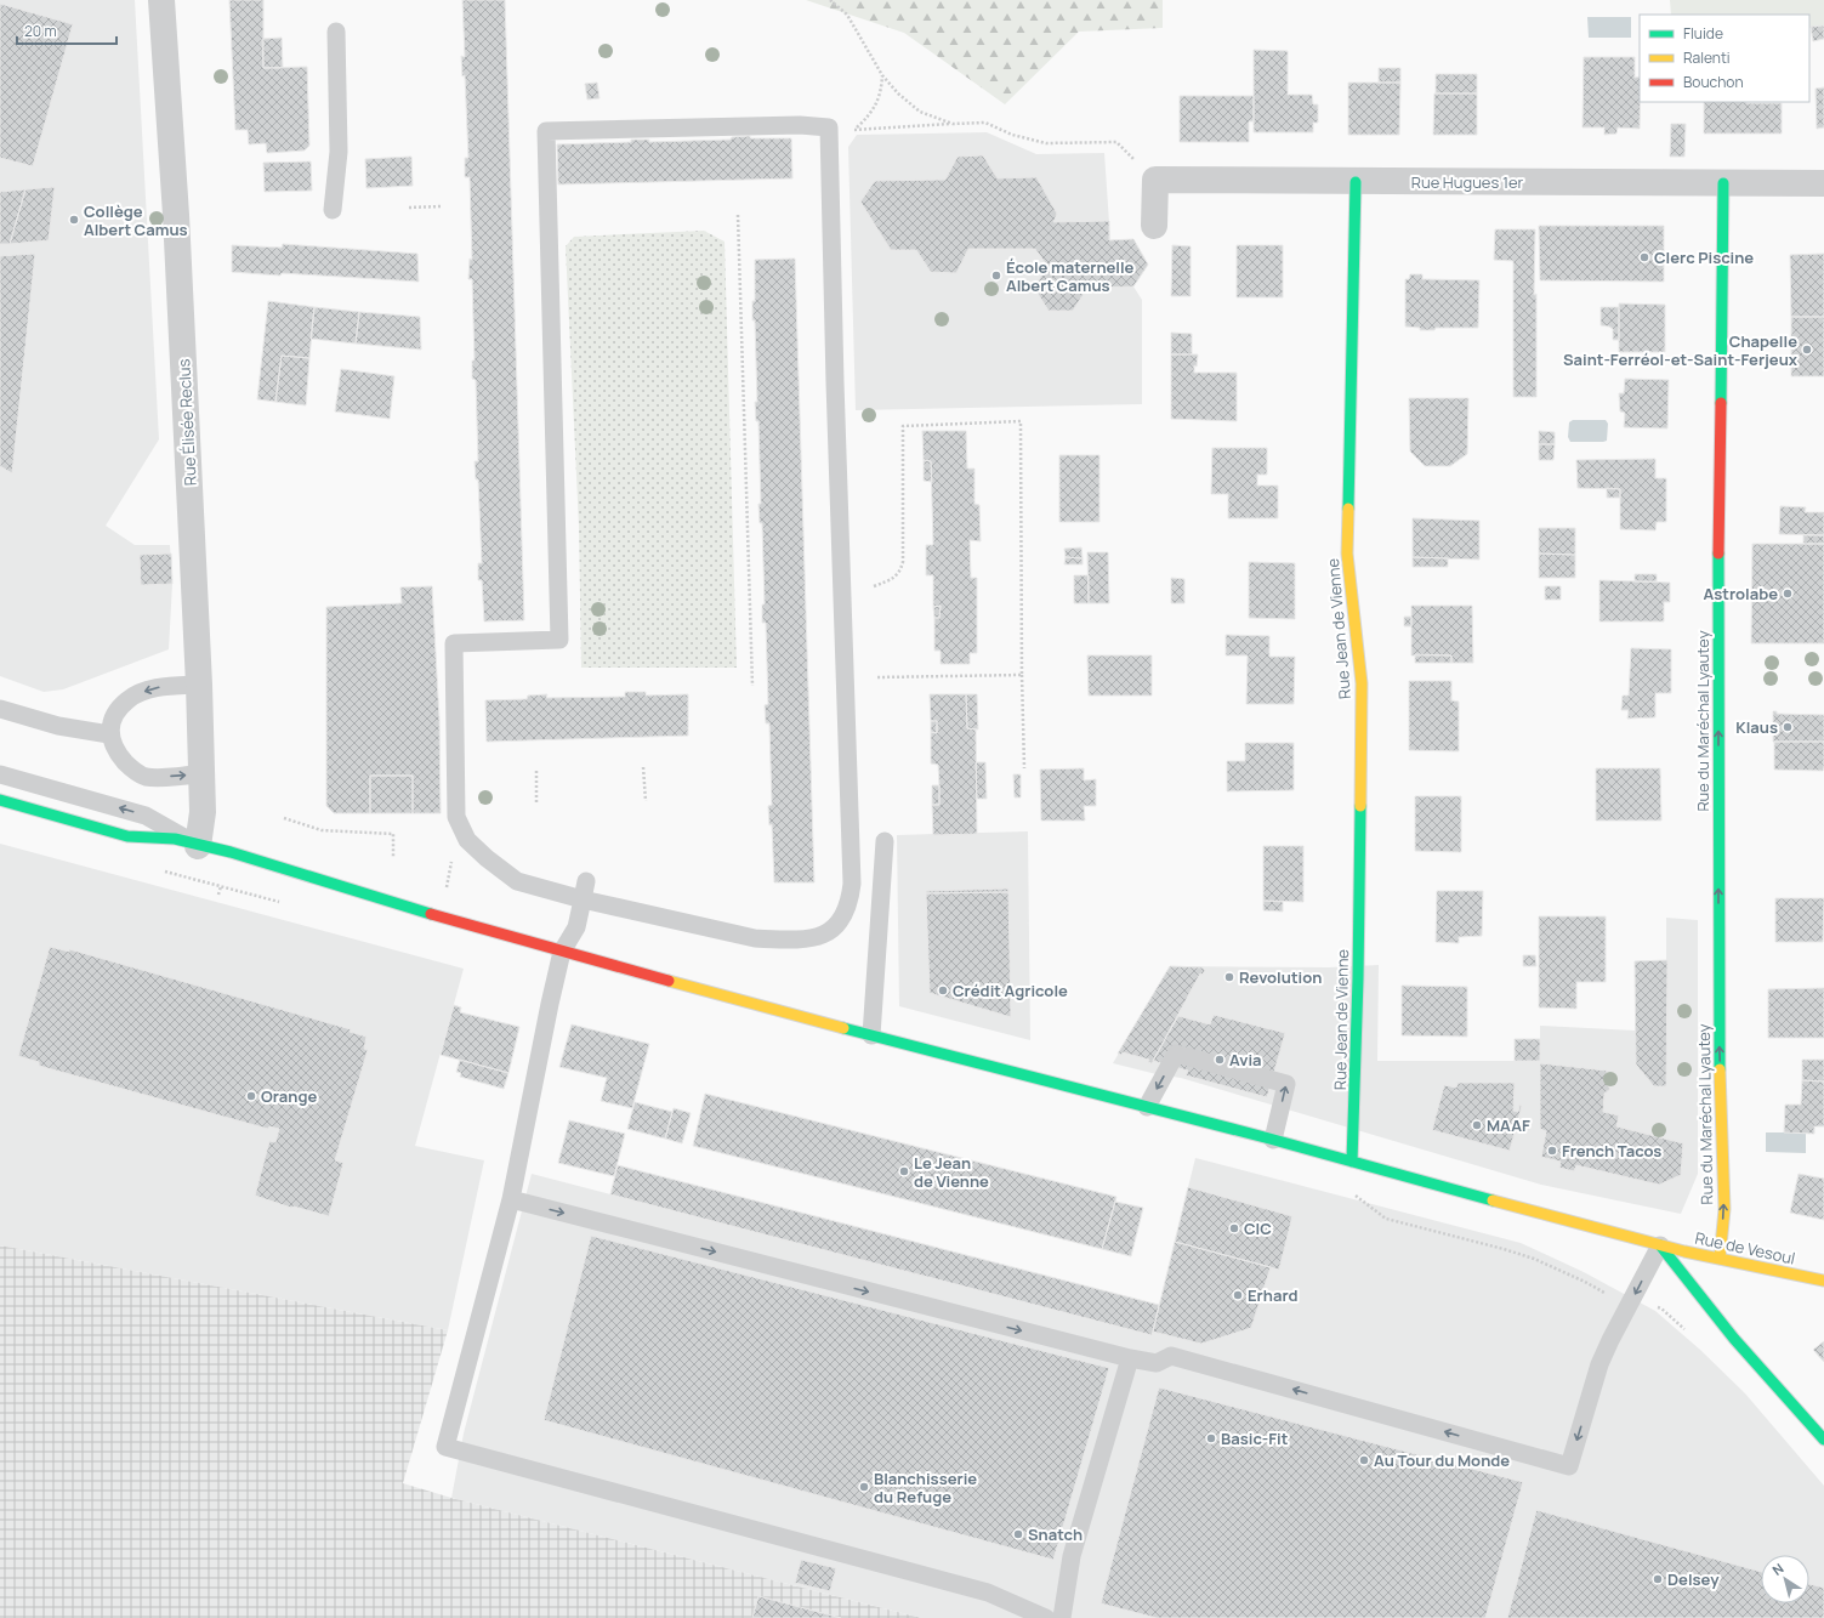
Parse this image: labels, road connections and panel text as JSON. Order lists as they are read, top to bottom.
{
  "streets": {
    "street": [
      "Rue Hugues 1er",
      "Rue Élisée Reclus",
      "Rue Jean de Vienne",
      "Rue du Maréchal Lyautey",
      "Rue de Vesoul"
    ]
  },
  "crossings": [
    ["Rue Hugues 1er", "Rue Jean de Vienne"],
    ["Rue Hugues 1er", "Rue du Maréchal Lyautey"],
    ["Rue Élisée Reclus", "Rue de Vesoul"],
    ["Rue Jean de Vienne", "Rue de Vesoul"],
    ["Rue du Maréchal Lyautey", "Rue de Vesoul"]
  ],
  "one_way": ["Rue du Maréchal Lyautey"],
  "places": [
    "Collège Albert Camus",
    "Clerc Piscine",
    "École maternelle Albert Camus",
    "Chapelle Saint-Ferréol-et-Saint-Ferjeux",
    "Astrolabe",
    "Klaus",
    "Revolution",
    "Crédit Agricole",
    "Avia",
    "Orange",
    "MAAF",
    "French Tacos",
    "Le Jean de Vienne",
    "CIC",
    "Erhard",
    "Basic-Fit",
    "Au Tour du Monde",
    "Blanchisserie du Refuge",
    "Snatch",
    "Delsey"
  ],
  "legend": ["Fluide", "Ralenti", "Bouchon"],
  "scale_bar": "20 m",
  "north": "top left"
}
